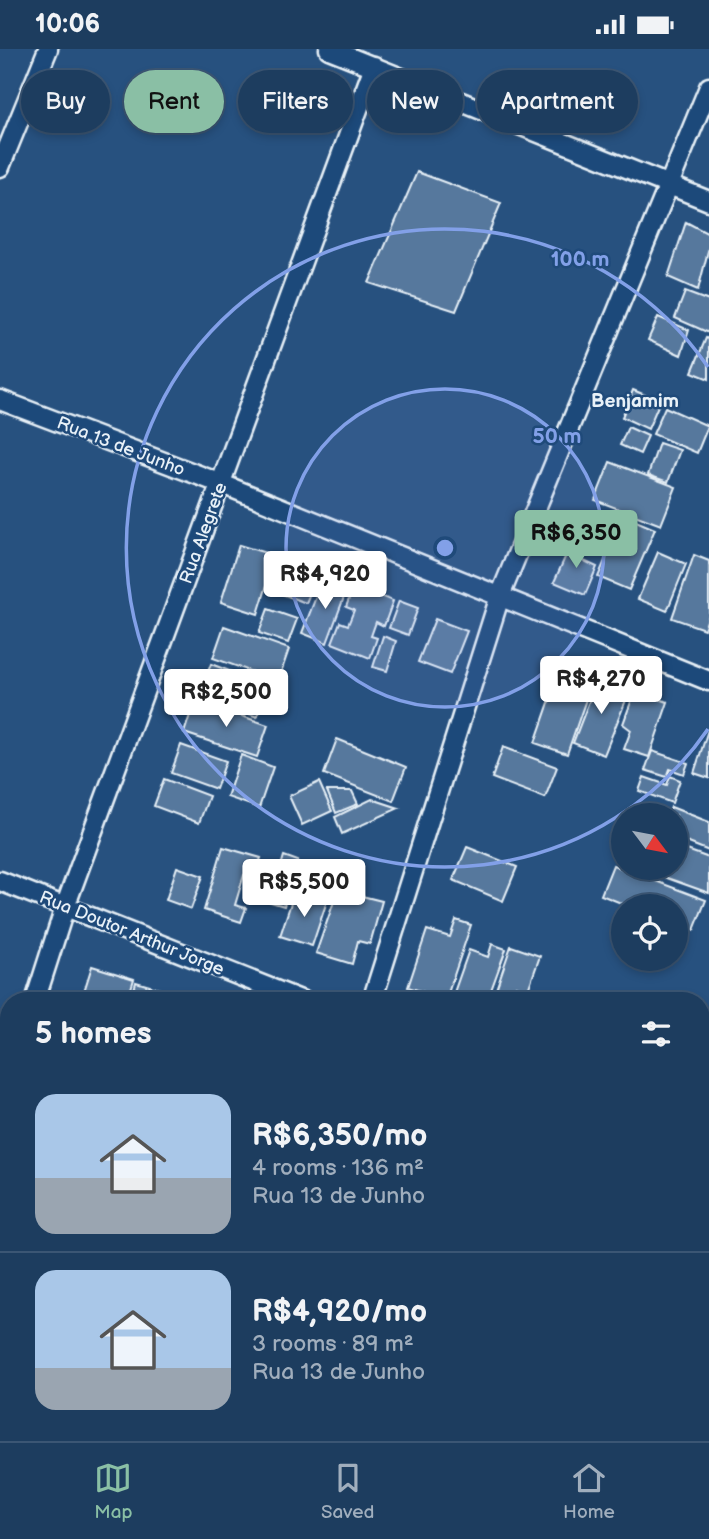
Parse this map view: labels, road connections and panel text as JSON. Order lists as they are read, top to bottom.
{
  "streets": {
    "street": ["Rua 13 de Junho", "Rua Alegrete", "Rua Doutor Arthur Jorge"]
  },
  "crossings": [
    ["Rua 13 de Junho", "Rua Alegrete"],
    ["Rua Alegrete", "Rua Doutor Arthur Jorge"]
  ],
  "districts": ["Benjamim"],
  "north": "bottom right",
  "page": {
    "status": "10:06",
    "chip": [
      "Buy",
      "Rent",
      "Filters",
      "New",
      "Apartment"
    ],
    "price": [
      "R$6,350",
      "R$4,920",
      "R$4,270",
      "R$2,500",
      "R$5,500"
    ],
    "heading": "5 homes",
    "list": [
      {
        "name": "R$6,350/mo",
        "note": "4 rooms · 136 m² · Rua 13 de Junho"
      },
      {
        "name": "R$4,920/mo",
        "note": "3 rooms · 89 m² · Rua 13 de Junho"
      }
    ],
    "tabs": ["Map", "Saved", "Home"]
  },
  "rings": ["100 m", "50 m"]
}
